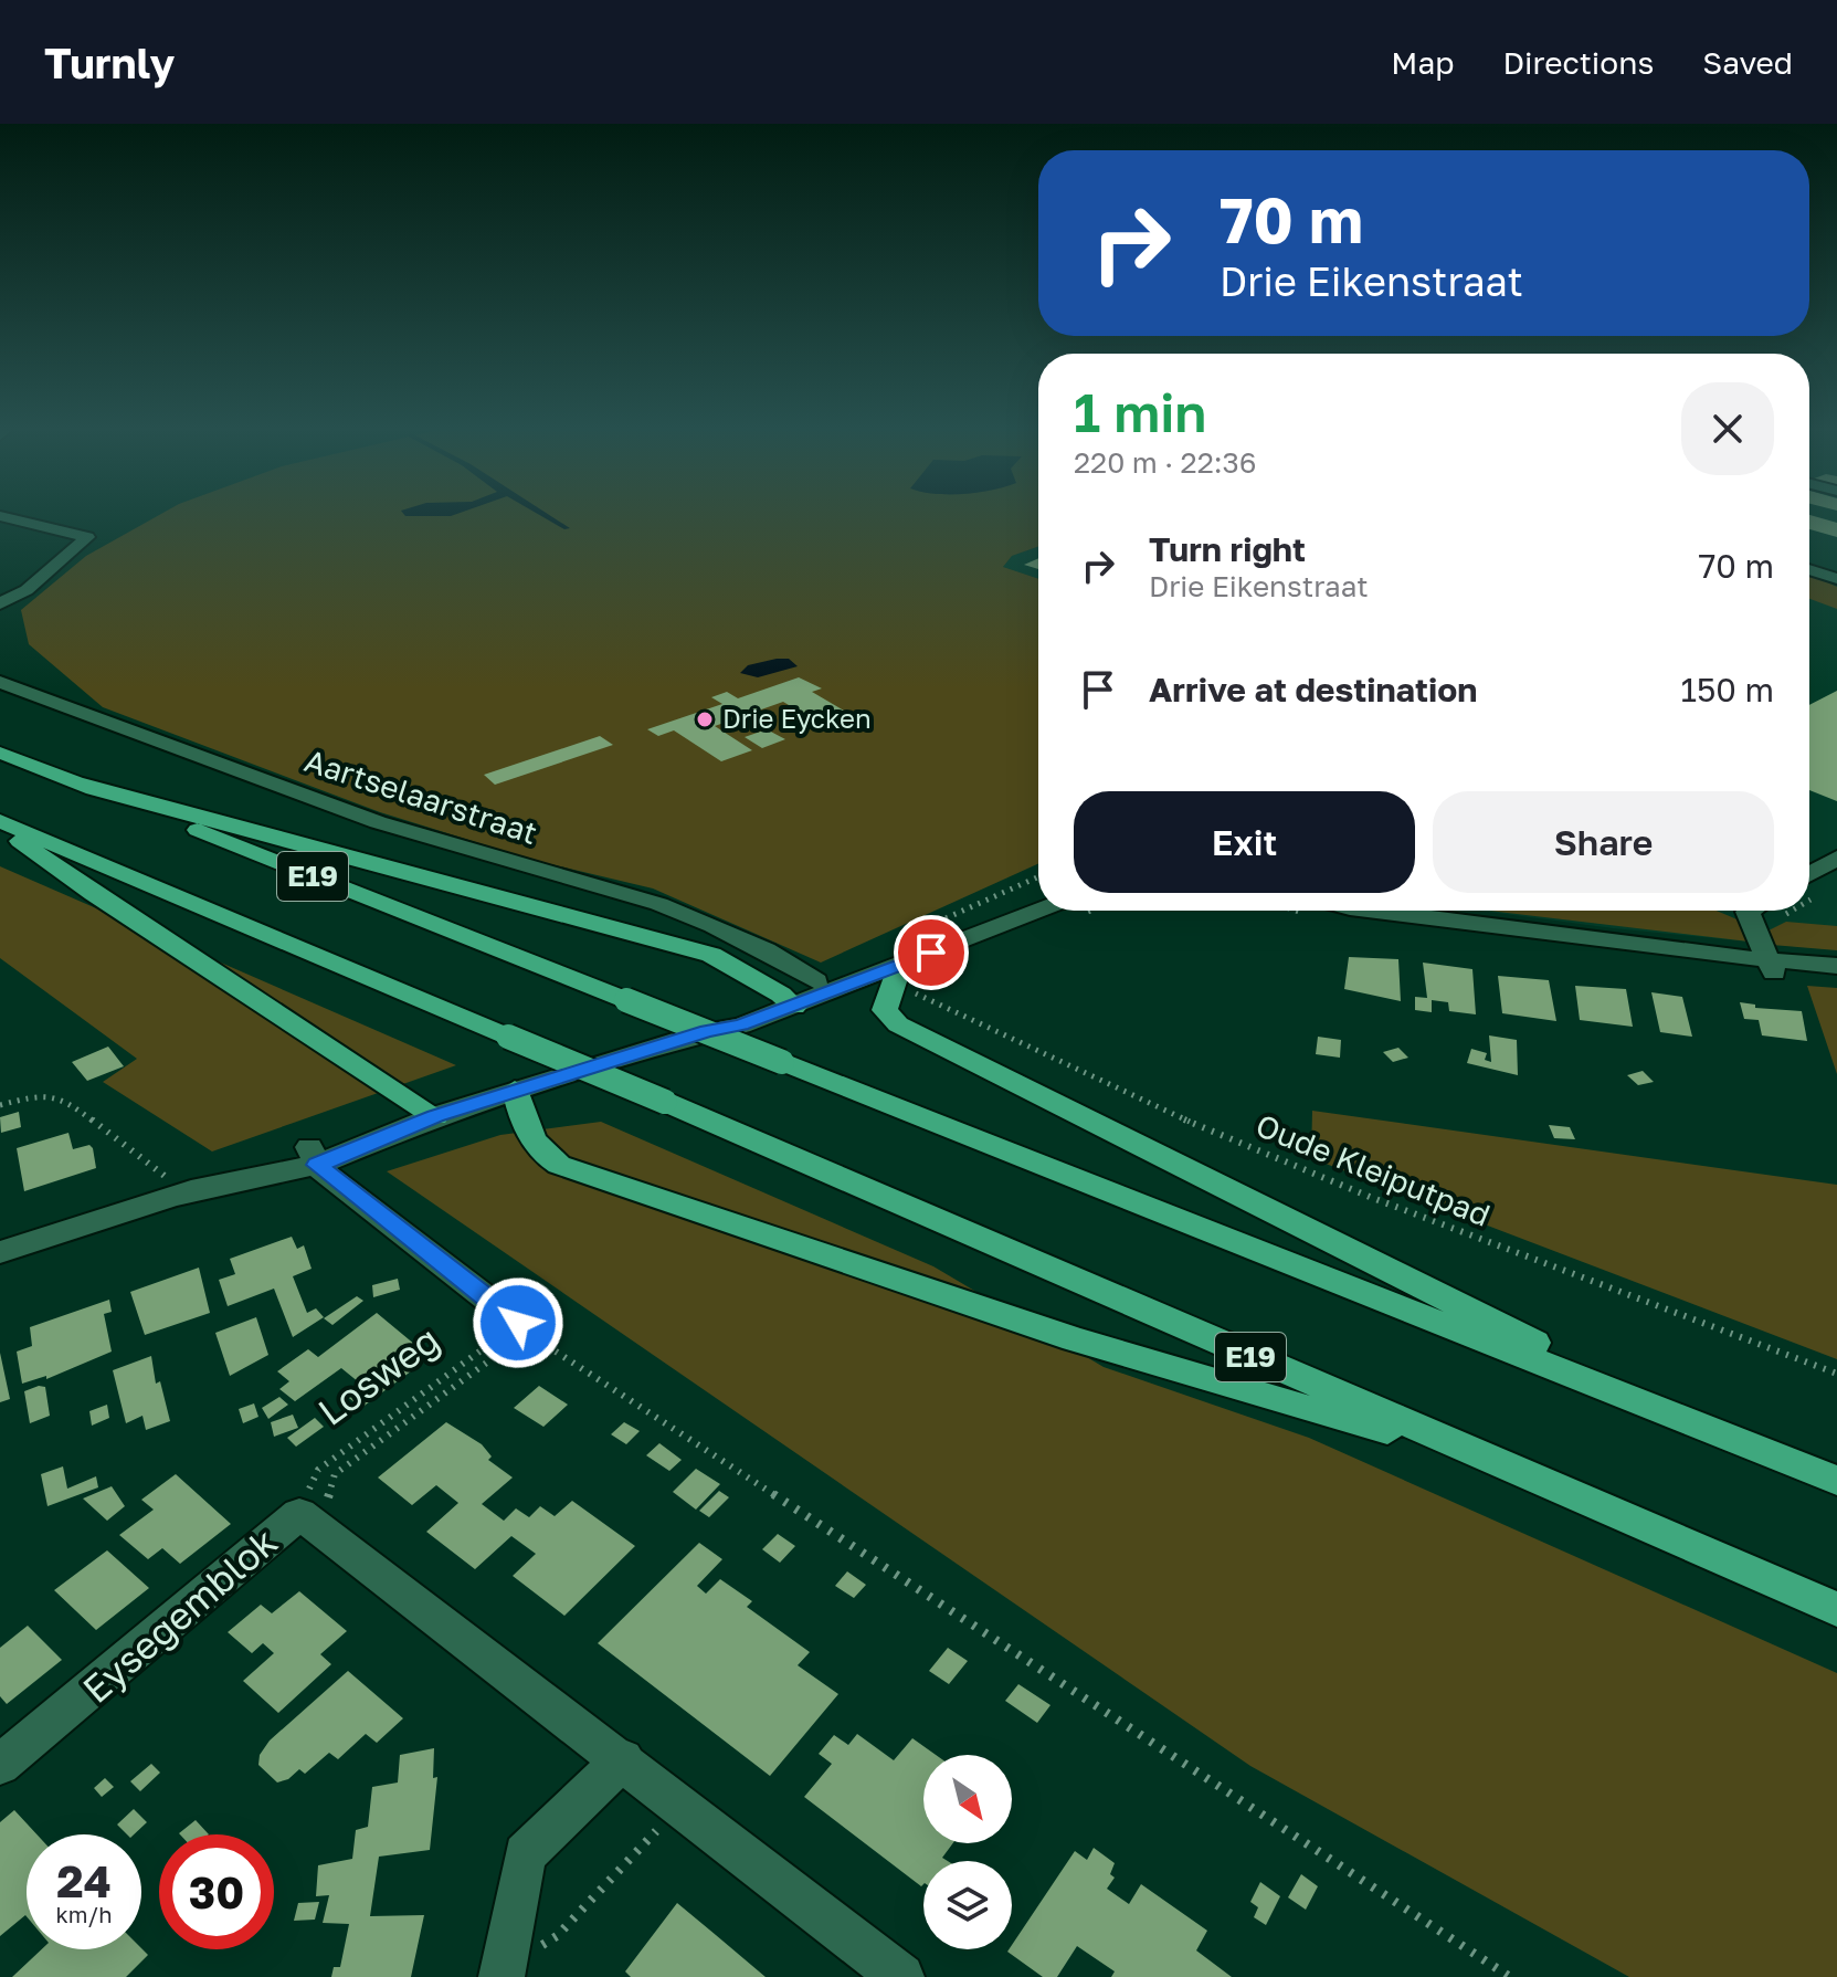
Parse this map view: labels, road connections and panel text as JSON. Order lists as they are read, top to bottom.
{
  "streets": {
    "highway": ["E19"],
    "street": ["Aartselaarstraat", "Eysegemblok"],
    "path": ["Oude Kleiputpad", "Losweg"]
  },
  "crossings": [
    ["Losweg", "Eysegemblok"]
  ],
  "places": ["Drie Eycken"],
  "north": "bottom right",
  "page": {
    "header": "Turnly",
    "nav": ["Map", "Directions", "Saved"],
    "turn": ["70 m", "Drie Eikenstraat"],
    "heading": ["1 min", "220 m · 22:36"],
    "list": [
      {
        "name": "Turn right",
        "note": "Drie Eikenstraat",
        "value": "70 m"
      },
      {
        "name": "Arrive at destination",
        "value": "150 m"
      }
    ],
    "buttons": ["Exit", "Share"],
    "speed": "24 km/h",
    "limit": "30"
  }
}
